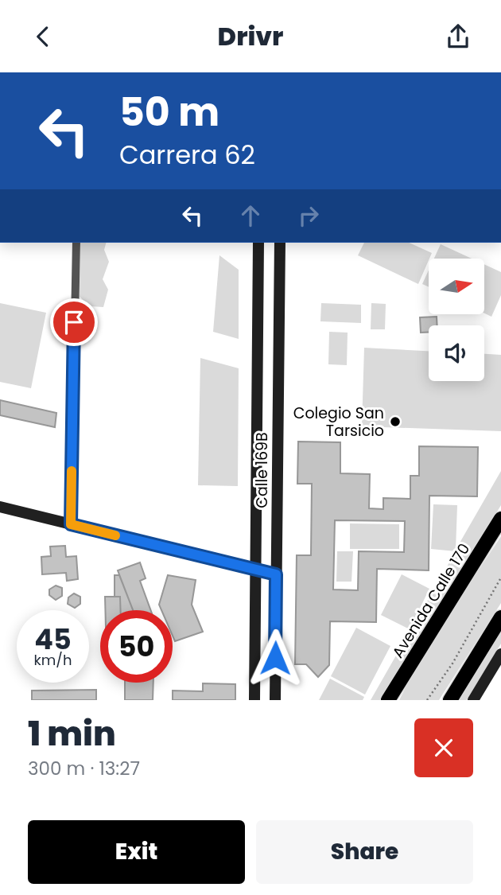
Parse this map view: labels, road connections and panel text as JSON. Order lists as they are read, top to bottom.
{
  "streets": {
    "main road": ["Calle 169B", "Avenida Calle 170"]
  },
  "places": ["Colegio San Tarsicio"],
  "north": "right",
  "page": {
    "header": "Drivr",
    "turn": ["50 m", "Carrera 62"],
    "speed": "45 km/h",
    "limit": "50",
    "heading": ["1 min", "300 m · 13:27"],
    "buttons": ["Exit", "Share"]
  }
}
